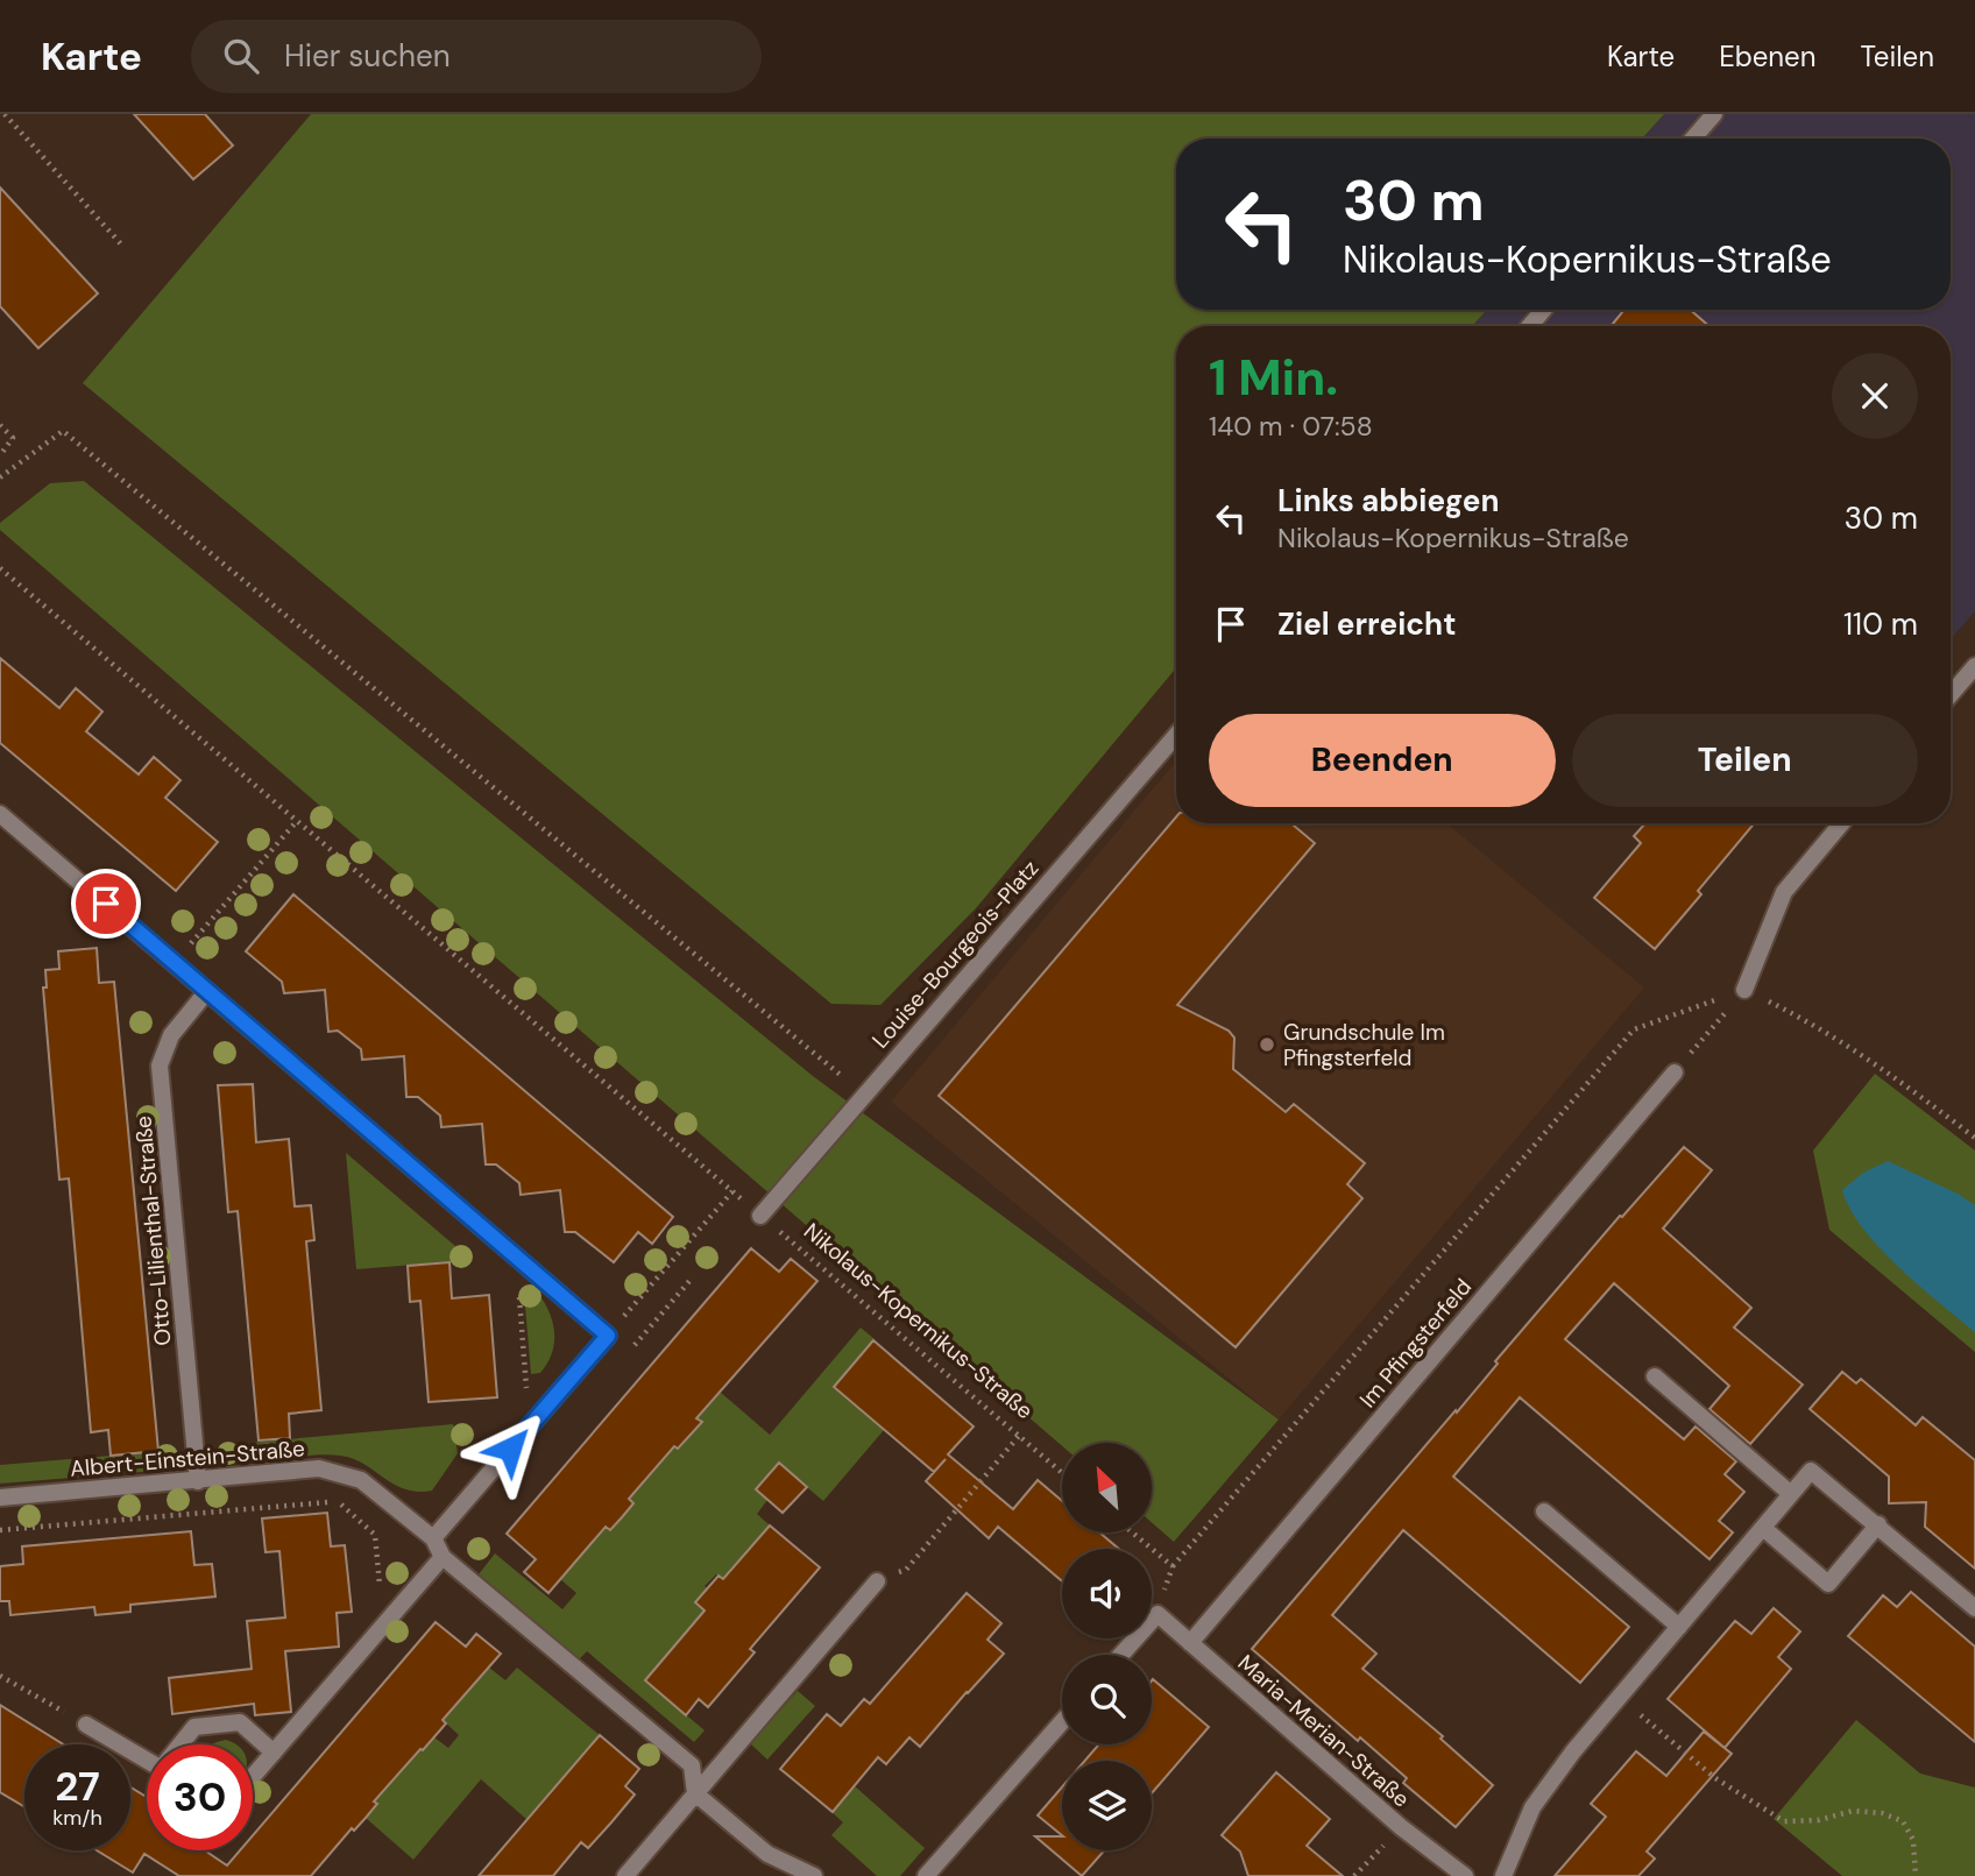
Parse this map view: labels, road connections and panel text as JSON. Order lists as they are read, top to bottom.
{
  "streets": {
    "street": [
      "Louise-Bourgeois-Platz",
      "Otto-Lilienthal-Straße",
      "Im Pfingsterfeld",
      "Albert-Einstein-Straße",
      "Maria-Merian-Straße"
    ],
    "path": ["Nikolaus-Kopernikus-Straße"]
  },
  "crossings": [
    ["Louise-Bourgeois-Platz", "Nikolaus-Kopernikus-Straße"],
    ["Otto-Lilienthal-Straße", "Albert-Einstein-Straße"],
    ["Im Pfingsterfeld", "Maria-Merian-Straße"]
  ],
  "places": ["Grundschule Im Pfingsterfeld"],
  "north": "top left",
  "page": {
    "header": "Karte",
    "search": "Hier suchen",
    "nav": ["Karte", "Ebenen", "Teilen"],
    "turn": ["30 m", "Nikolaus-Kopernikus-Straße"],
    "heading": ["1 Min.", "140 m · 07:58"],
    "list": [
      {
        "name": "Links abbiegen",
        "note": "Nikolaus-Kopernikus-Straße",
        "value": "30 m"
      },
      {
        "name": "Ziel erreicht",
        "value": "110 m"
      }
    ],
    "buttons": ["Beenden", "Teilen"],
    "speed": "27 km/h",
    "limit": "30"
  }
}
